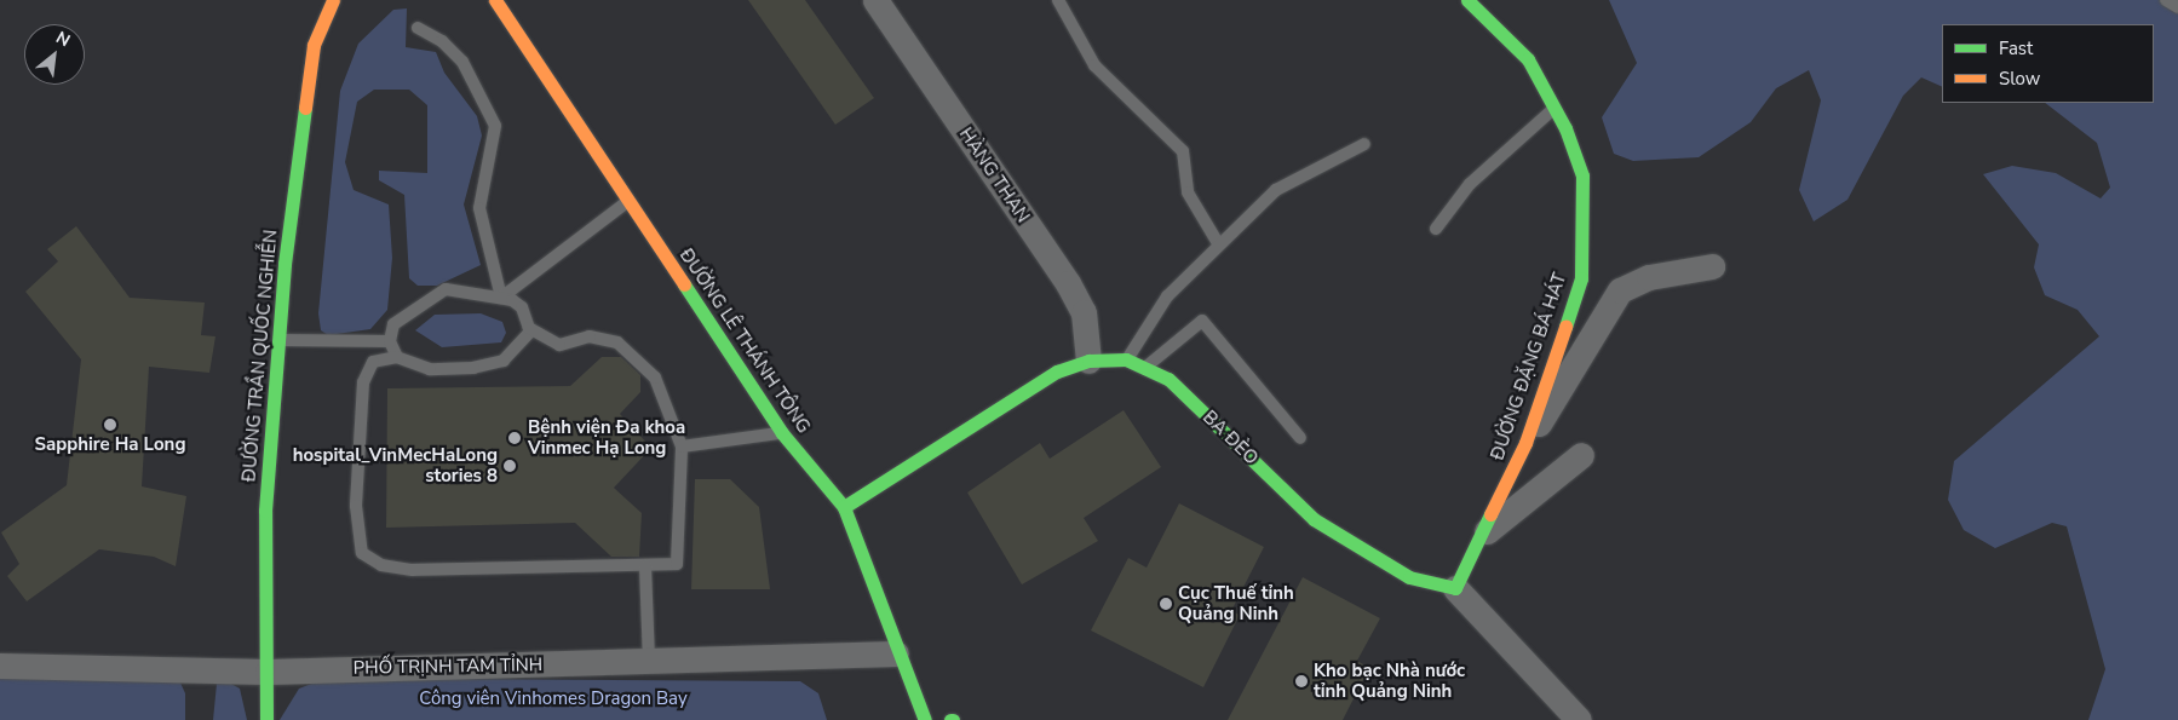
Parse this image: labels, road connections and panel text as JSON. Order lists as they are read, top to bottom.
{
  "streets": {
    "street": [
      "HÀNG THAN",
      "ĐƯỜNG LÊ THÁNH TÔNG",
      "ĐƯỜNG TRẦN QUỐC NGHIỄN",
      "ĐƯỜNG ĐẶNG BÁ HÁT",
      "BA ĐÈO",
      "PHỐ TRỊNH TAM TỈNH"
    ]
  },
  "crossings": [
    ["HÀNG THAN", "BA ĐÈO"],
    ["ĐƯỜNG LÊ THÁNH TÔNG", "BA ĐÈO"],
    ["ĐƯỜNG LÊ THÁNH TÔNG", "PHỐ TRỊNH TAM TỈNH"],
    ["ĐƯỜNG TRẦN QUỐC NGHIỄN", "PHỐ TRỊNH TAM TỈNH"],
    ["ĐƯỜNG ĐẶNG BÁ HÁT", "BA ĐÈO"]
  ],
  "parks": ["Công viên Vinhomes Dragon Bay"],
  "places": [
    "Sapphire Ha Long",
    "Bệnh viện Đa khoa Vinmec Hạ Long",
    "hospital_VinMecHaLong stories 8",
    "Cục Thuế tỉnh Quảng Ninh",
    "Kho bạc Nhà nước tỉnh Quảng Ninh"
  ],
  "legend": ["Fast", "Slow"],
  "north": "top right"
}
